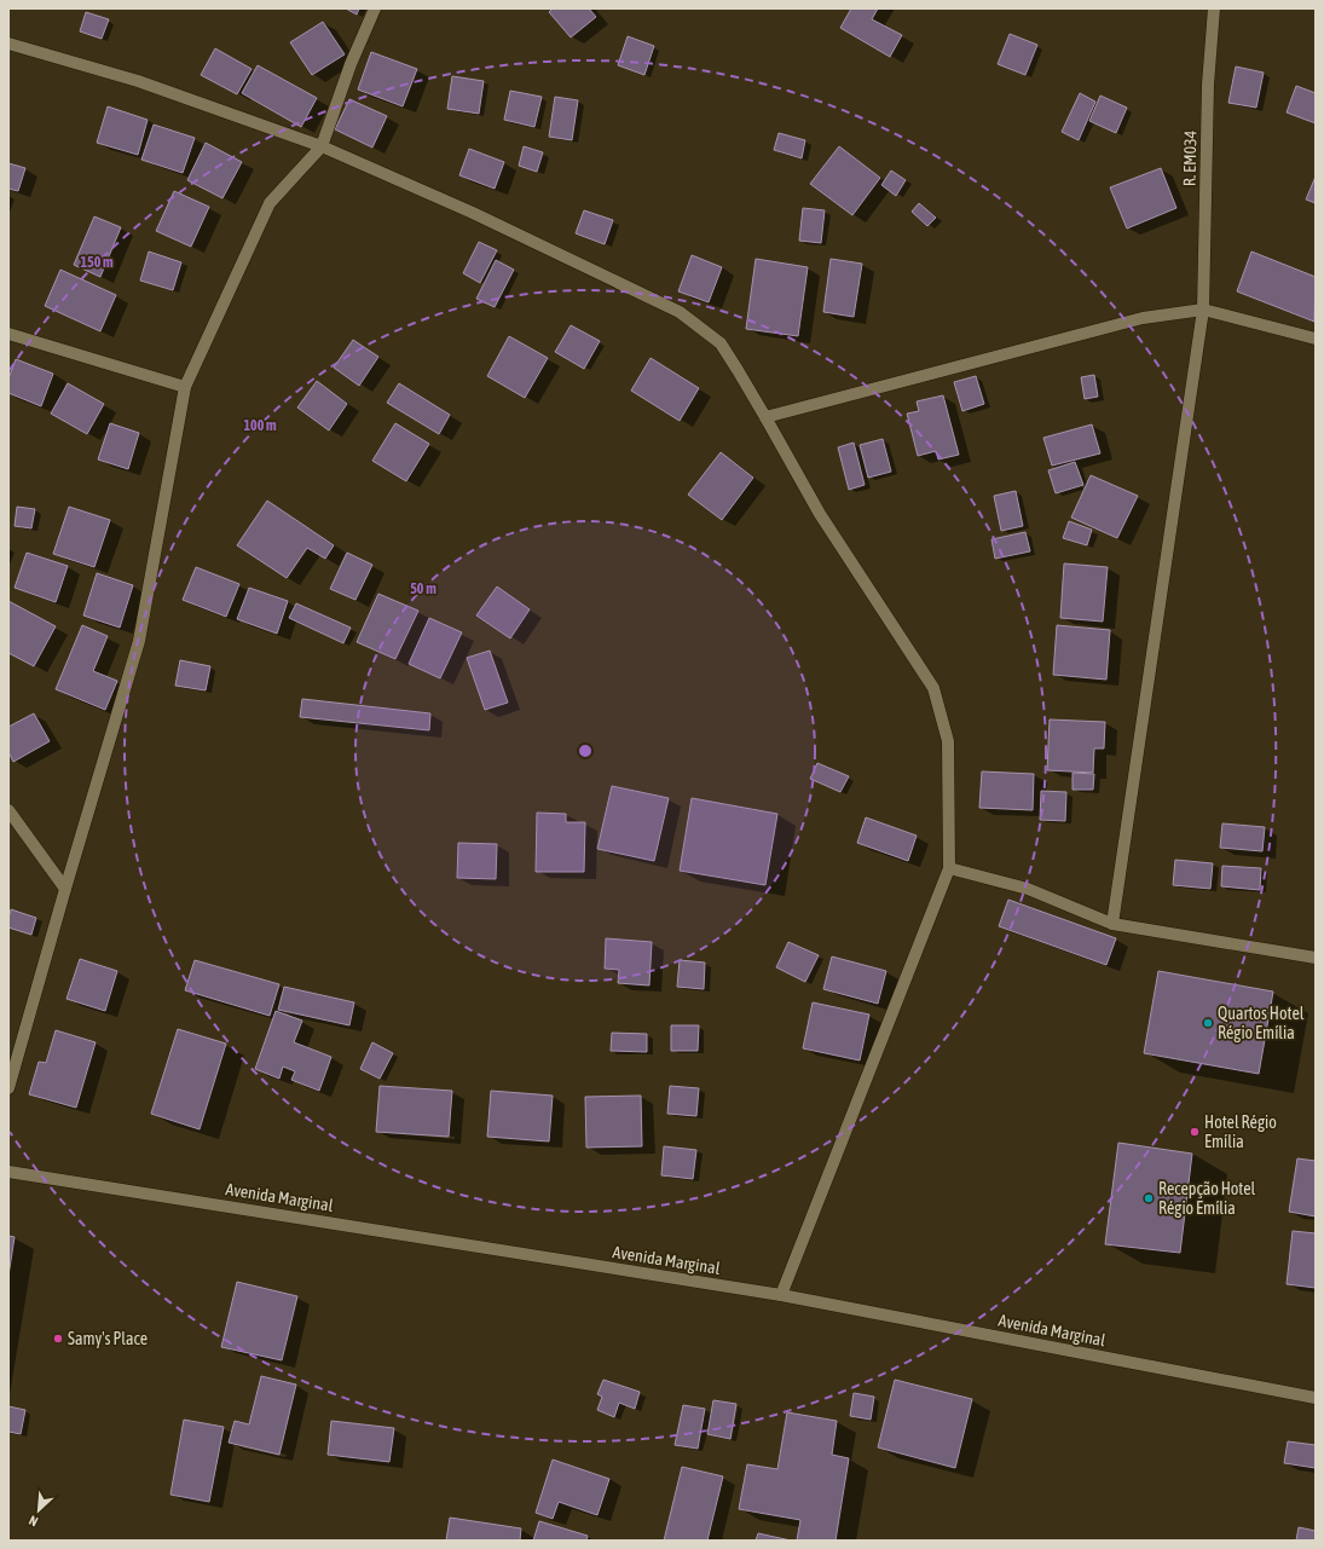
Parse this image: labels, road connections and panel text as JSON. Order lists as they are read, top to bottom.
{
  "streets": {
    "street": ["R. EM034", "Avenida Marginal"]
  },
  "places": [
    "Quartos Hotel Régio Emília",
    "Hotel Régio Emília",
    "Recepção Hotel Régio Emília",
    "Samy's Place"
  ],
  "north": "bottom left",
  "rings": ["150 m", "100 m", "50 m"]
}
